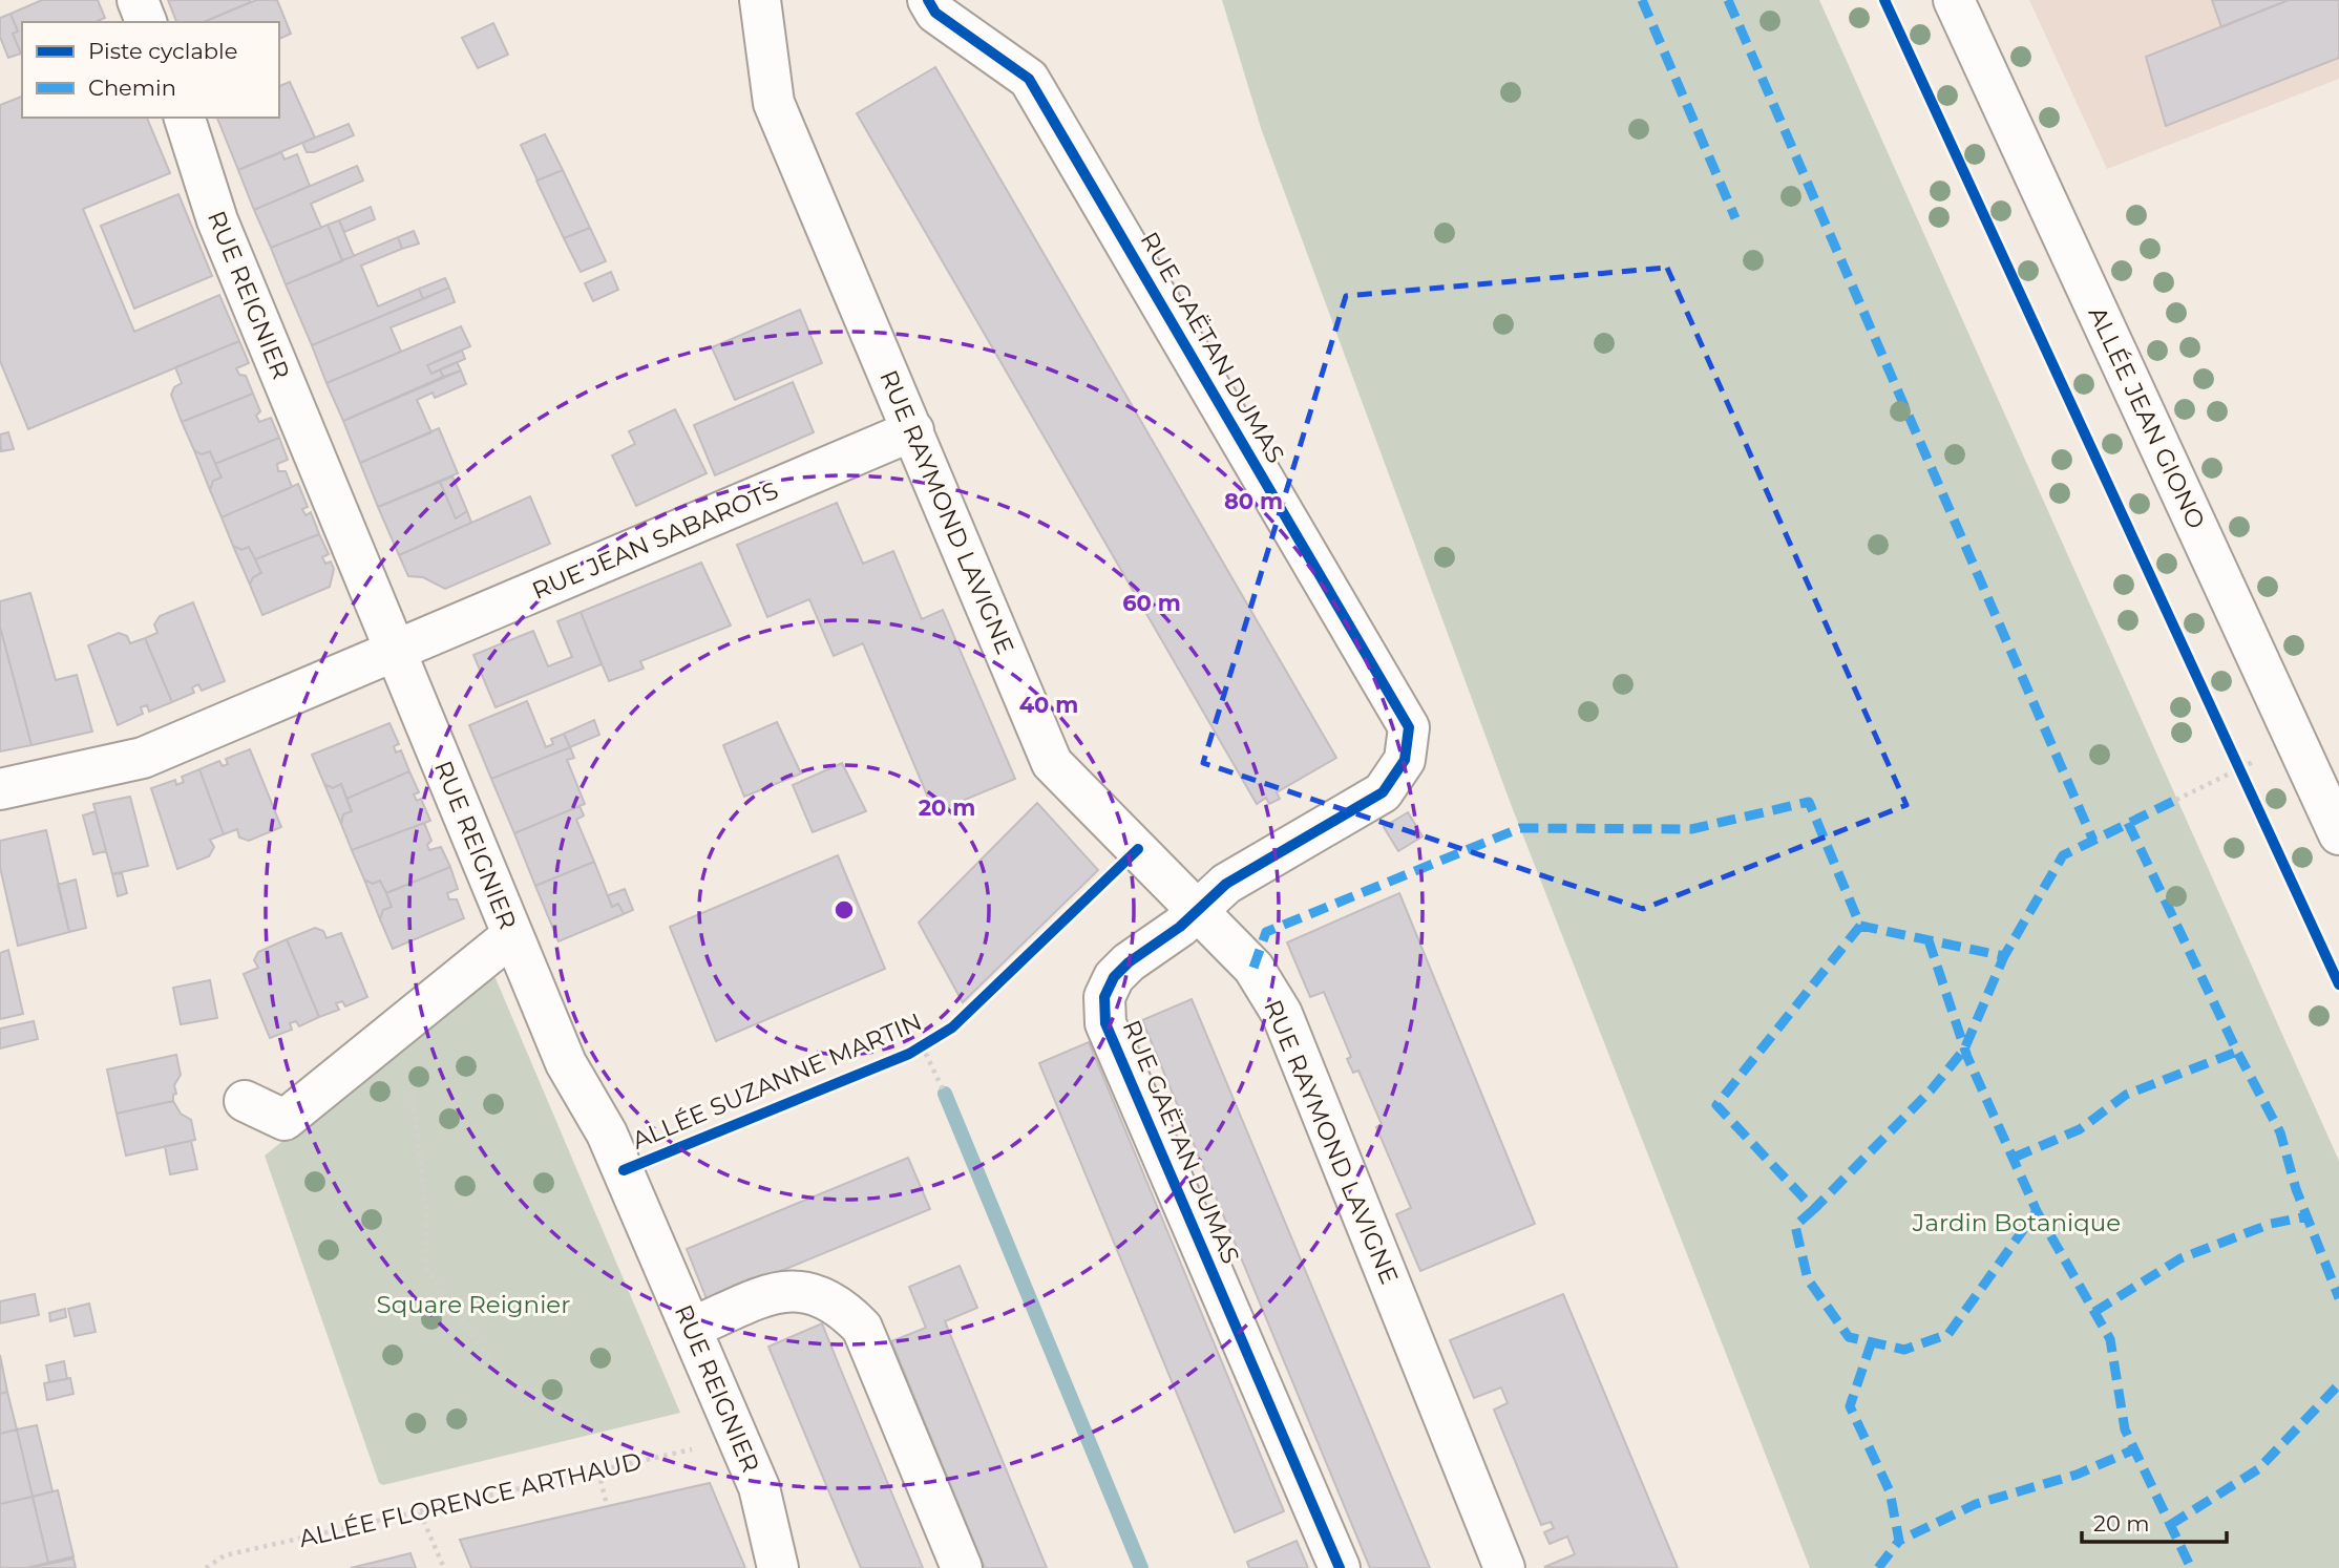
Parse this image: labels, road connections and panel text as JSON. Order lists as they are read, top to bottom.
{
  "streets": {
    "street": [
      "RUE REIGNIER",
      "RUE GAËTAN DUMAS",
      "ALLÉE JEAN GIONO",
      "RUE RAYMOND LAVIGNE",
      "RUE JEAN SABAROTS"
    ],
    "path": ["ALLÉE FLORENCE ARTHAUD"],
    "cycle path": ["ALLÉE SUZANNE MARTIN"]
  },
  "crossings": [
    ["RUE REIGNIER", "RUE JEAN SABAROTS"],
    ["RUE REIGNIER", "ALLÉE FLORENCE ARTHAUD"],
    ["RUE GAËTAN DUMAS", "RUE RAYMOND LAVIGNE"],
    ["RUE RAYMOND LAVIGNE", "RUE JEAN SABAROTS"]
  ],
  "parks": ["Jardin Botanique", "Square Reignier"],
  "legend": ["Piste cyclable", "Chemin"],
  "scale_bar": "20 m",
  "rings": [
    "80 m",
    "60 m",
    "40 m",
    "20 m"
  ]
}
